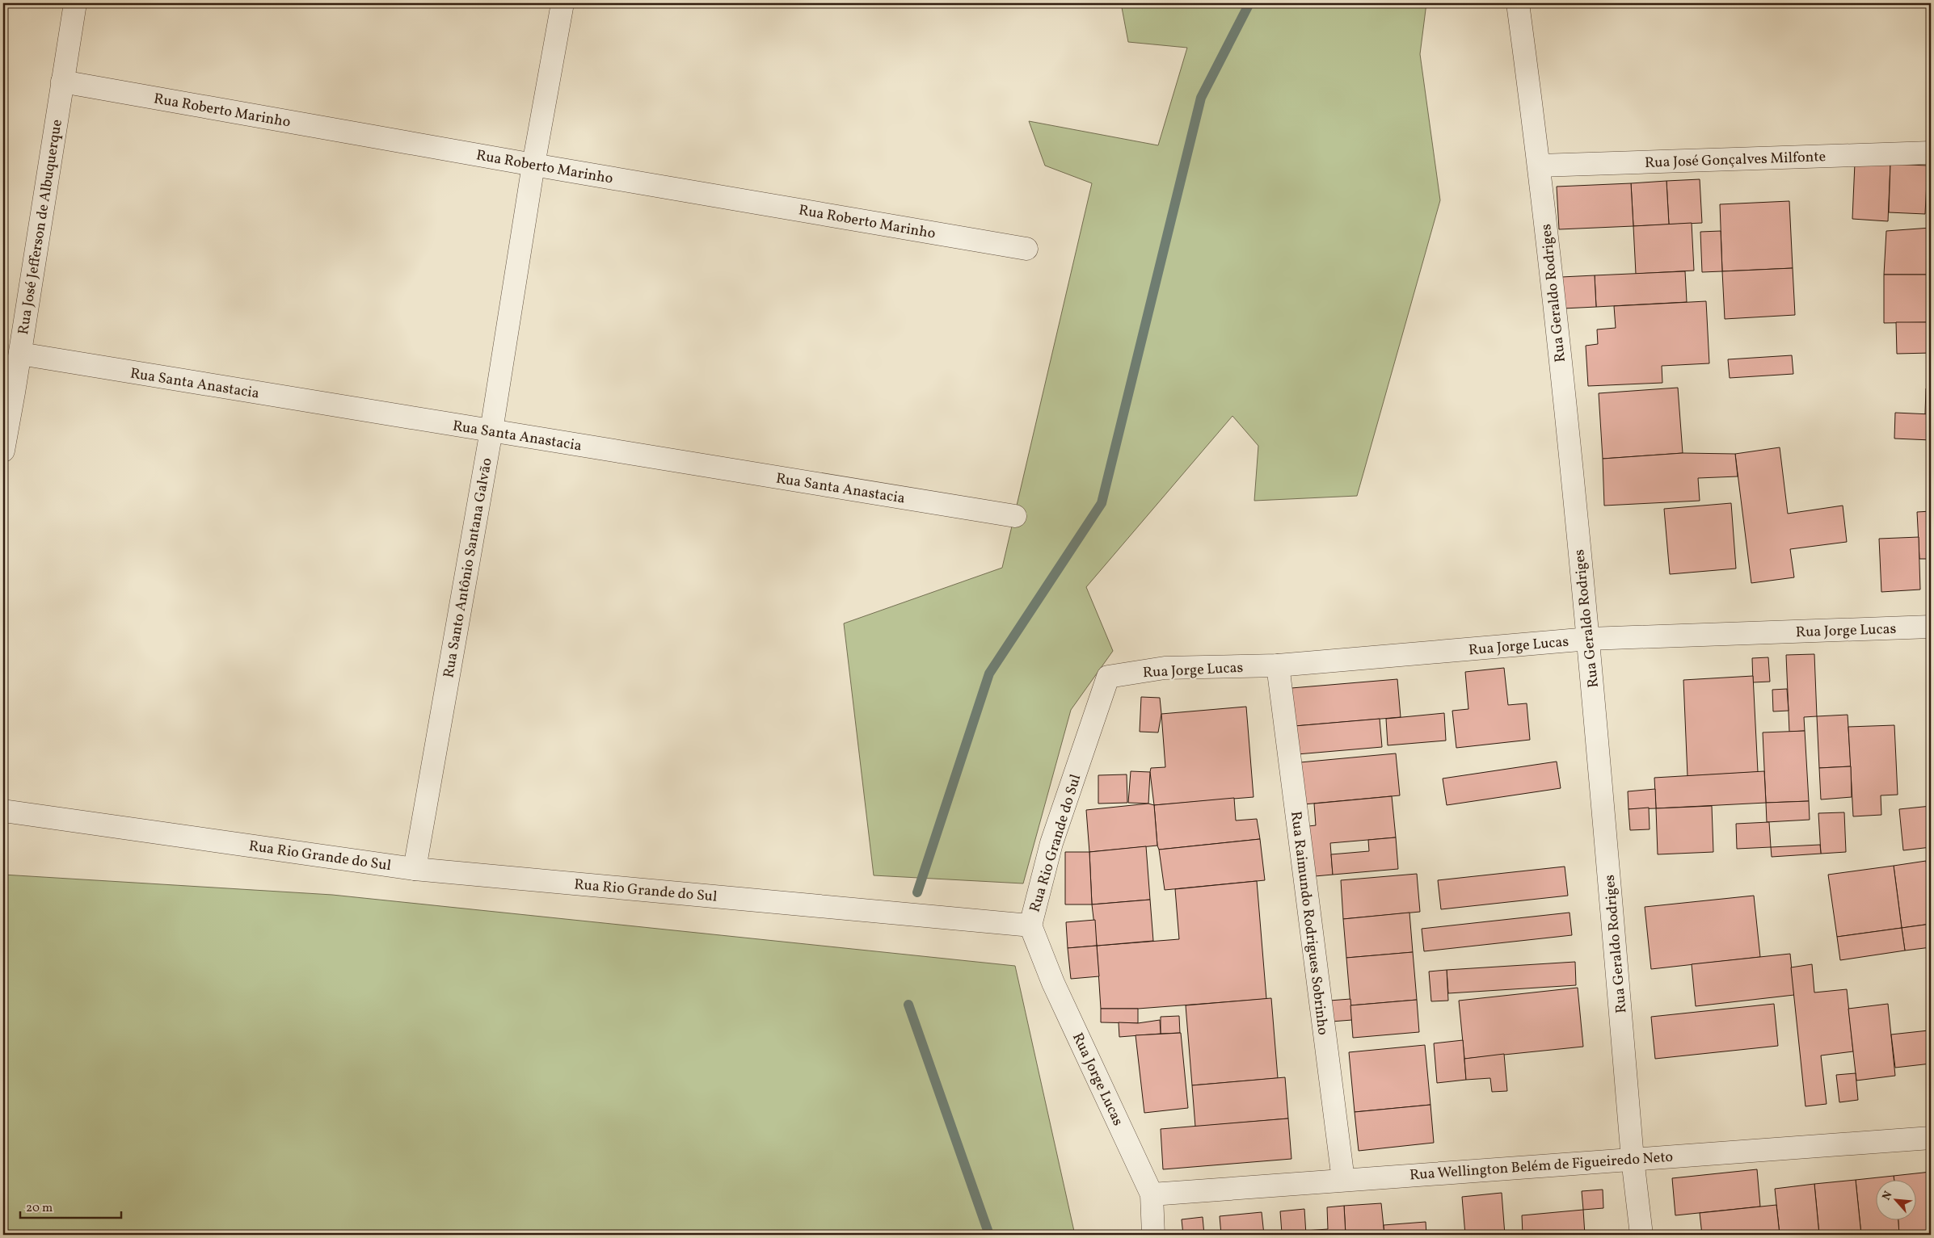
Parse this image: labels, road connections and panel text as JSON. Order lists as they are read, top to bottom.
{
  "streets": {
    "street": [
      "Rua Roberto Marinho",
      "Rua José Gonçalves Milfonte",
      "Rua José Jefferson de Albuquerque",
      "Rua Geraldo Rodriges",
      "Rua Santa Anastacia",
      "Rua Santo Antônio Santana Galvão",
      "Rua Jorge Lucas",
      "Rua Rio Grande do Sul",
      "Rua Raimundo Rodrigues Sobrinho",
      "Rua Wellington Belém de Figueiredo Neto"
    ]
  },
  "crossings": [
    ["Rua Roberto Marinho", "Rua José Jefferson de Albuquerque"],
    ["Rua Roberto Marinho", "Rua Santo Antônio Santana Galvão"],
    ["Rua José Gonçalves Milfonte", "Rua Geraldo Rodriges"],
    ["Rua José Jefferson de Albuquerque", "Rua Santa Anastacia"],
    ["Rua Geraldo Rodriges", "Rua Jorge Lucas"],
    ["Rua Geraldo Rodriges", "Rua Wellington Belém de Figueiredo Neto"],
    ["Rua Santa Anastacia", "Rua Santo Antônio Santana Galvão"],
    ["Rua Santo Antônio Santana Galvão", "Rua Rio Grande do Sul"],
    ["Rua Jorge Lucas", "Rua Rio Grande do Sul"],
    ["Rua Jorge Lucas", "Rua Raimundo Rodrigues Sobrinho"],
    ["Rua Jorge Lucas", "Rua Wellington Belém de Figueiredo Neto"],
    ["Rua Raimundo Rodrigues Sobrinho", "Rua Wellington Belém de Figueiredo Neto"]
  ],
  "scale_bar": "20 m",
  "north": "top left"
}
